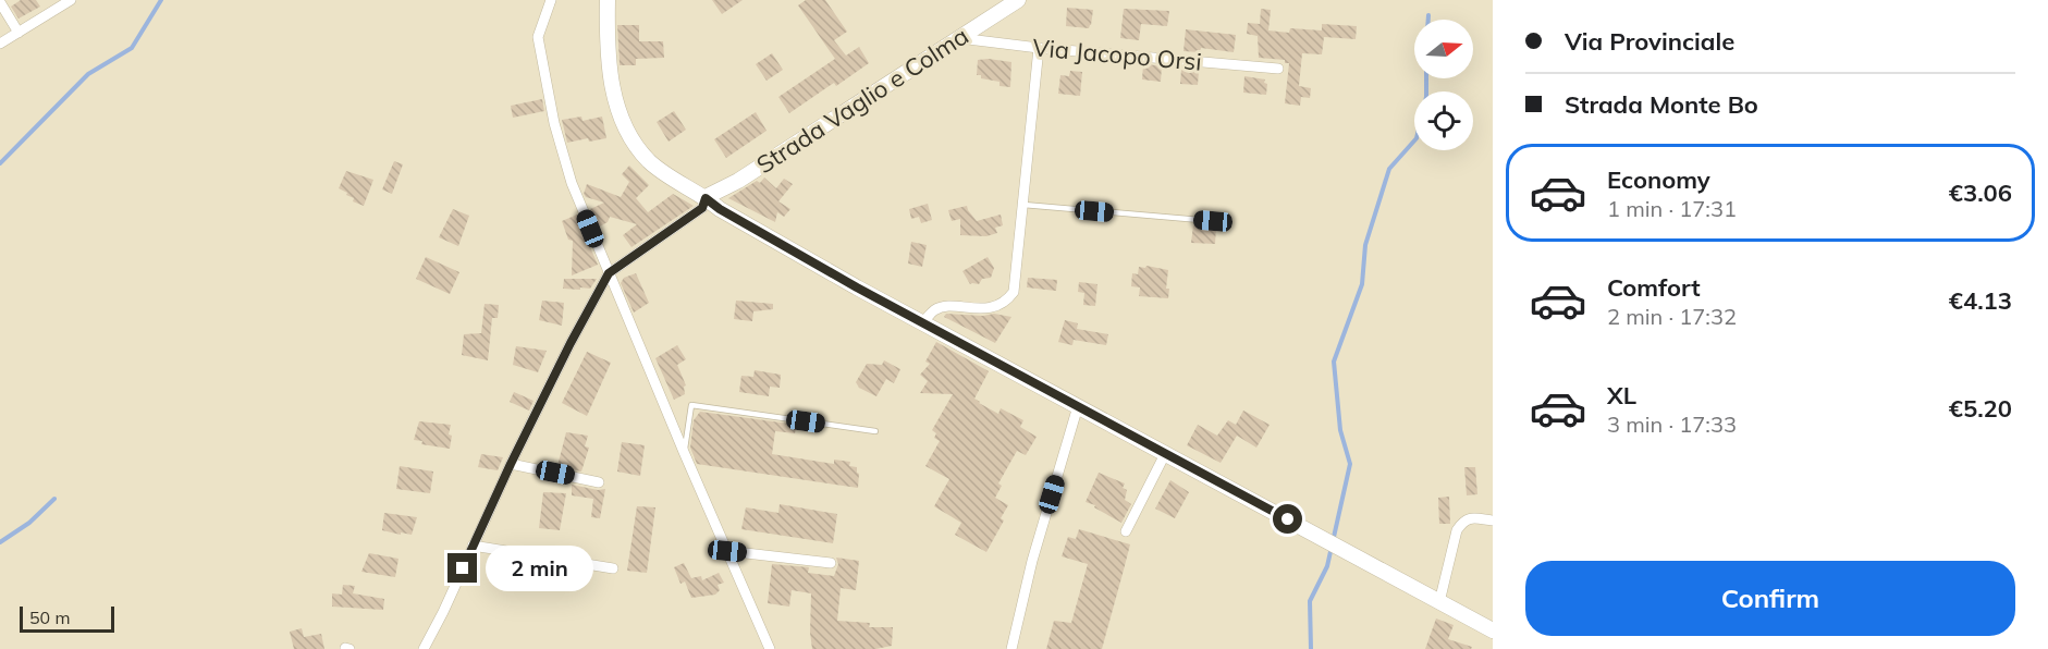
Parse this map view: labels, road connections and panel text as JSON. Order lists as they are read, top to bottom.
{
  "streets": {
    "main road": ["Strada Vaglio e Colma"],
    "street": ["Via Jacopo Orsi"]
  },
  "crossings": [
    ["Via Jacopo Orsi", "Strada Vaglio e Colma"]
  ],
  "scale_bar": "50 m",
  "north": "right",
  "page": {
    "banner": ["Via Provinciale", "Strada Monte Bo"],
    "list": [
      {
        "name": "Economy",
        "note": "1 min · 17:31",
        "value": "€3.06"
      },
      {
        "name": "Comfort",
        "note": "2 min · 17:32",
        "value": "€4.13"
      },
      {
        "name": "XL",
        "note": "3 min · 17:33",
        "value": "€5.20"
      }
    ],
    "bubble": "2 min",
    "buttons": "Confirm",
    "scale": "50 m"
  }
}
